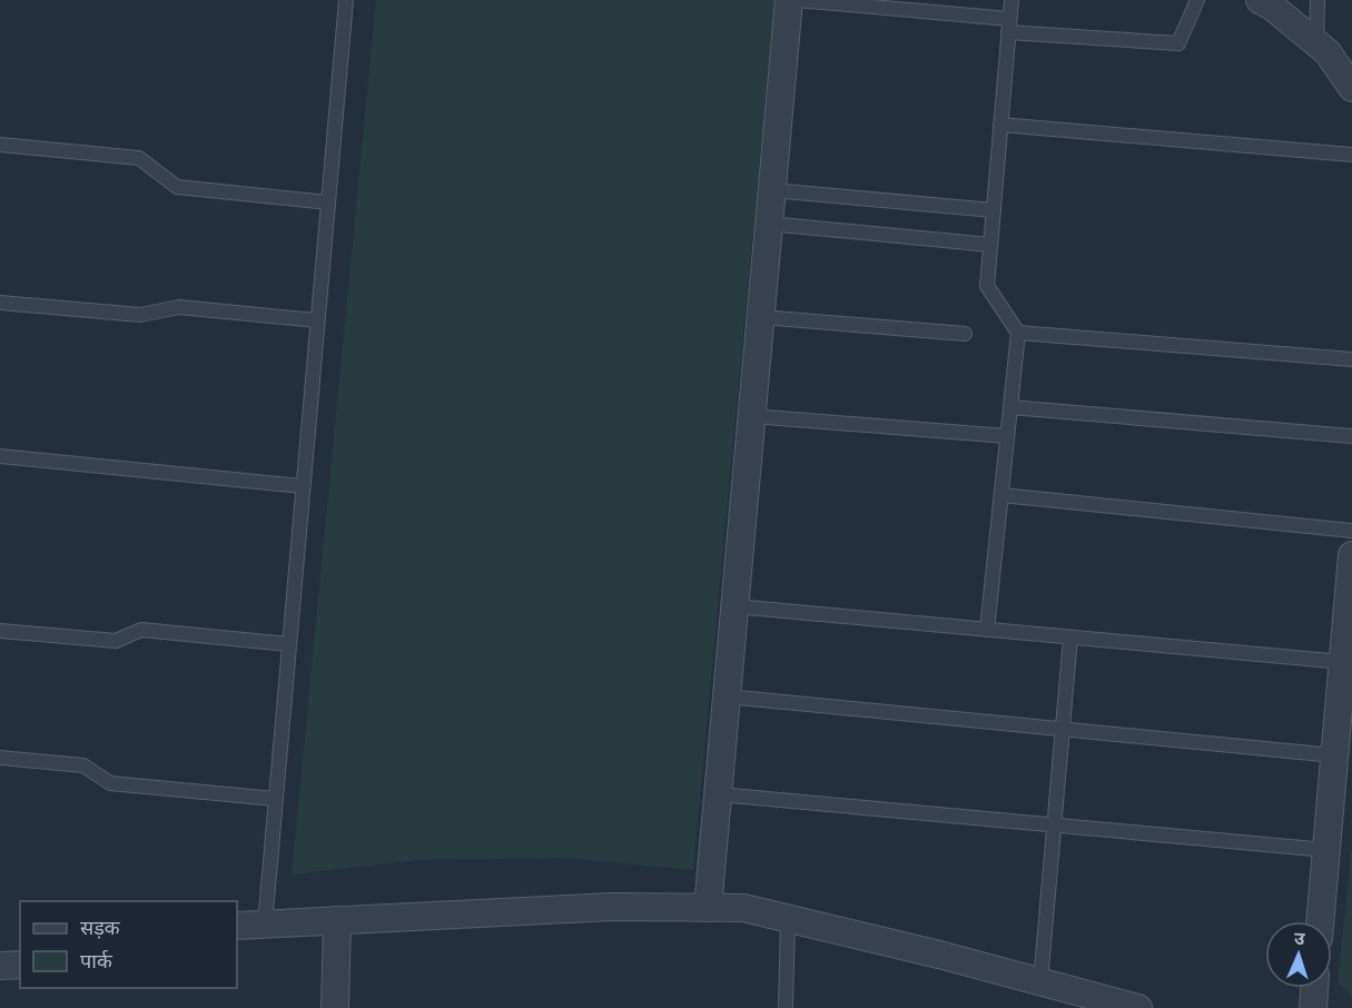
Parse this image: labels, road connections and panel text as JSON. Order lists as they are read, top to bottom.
{
  "legend": ["सड़क", "पार्क"],
  "north": "top"
}
